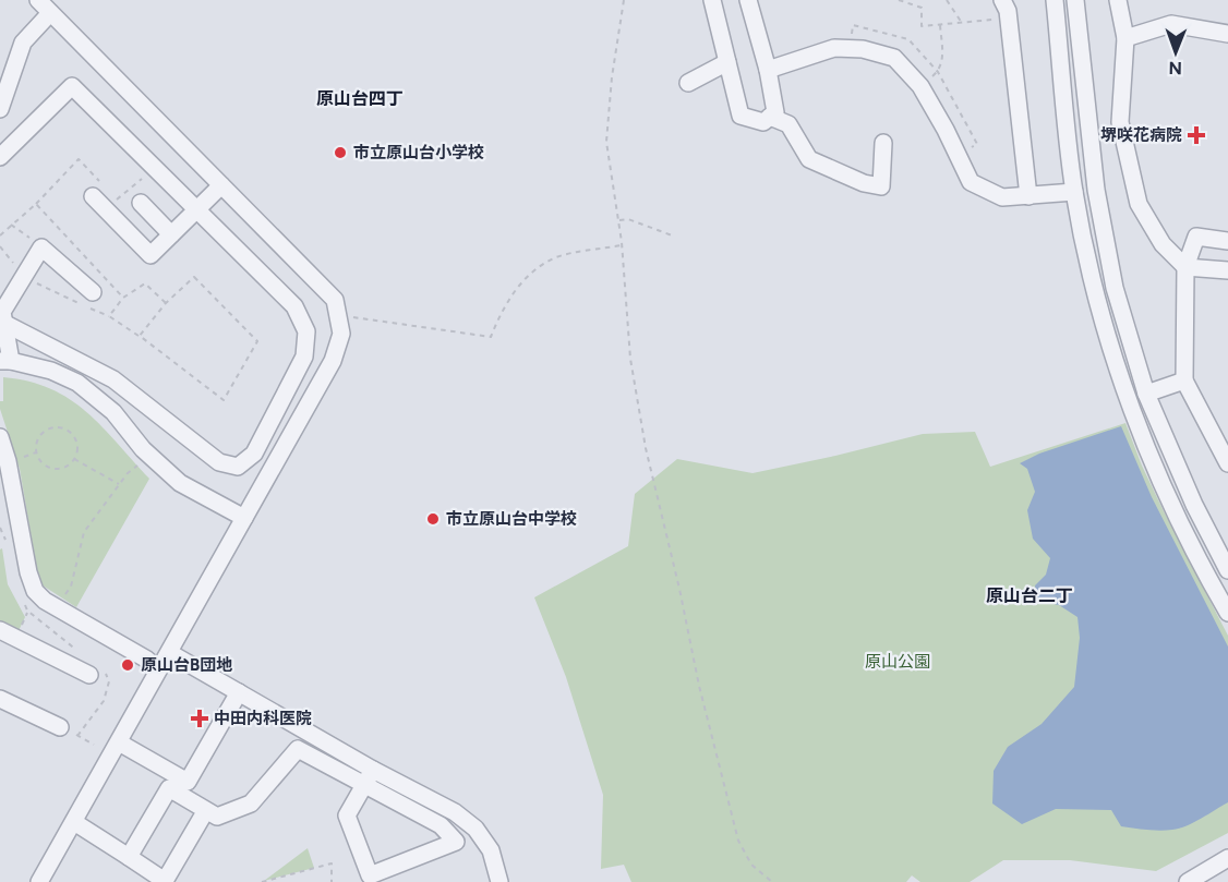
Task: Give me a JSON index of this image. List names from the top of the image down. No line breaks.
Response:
{"districts":["原山台四丁","原山台二丁"],"parks":["原山公園"],"places":{"health":["堺咲花病院","中田内科医院"],"other":["市立原山台小学校","市立原山台中学校","原山台B団地"]},"north":"bottom"}
